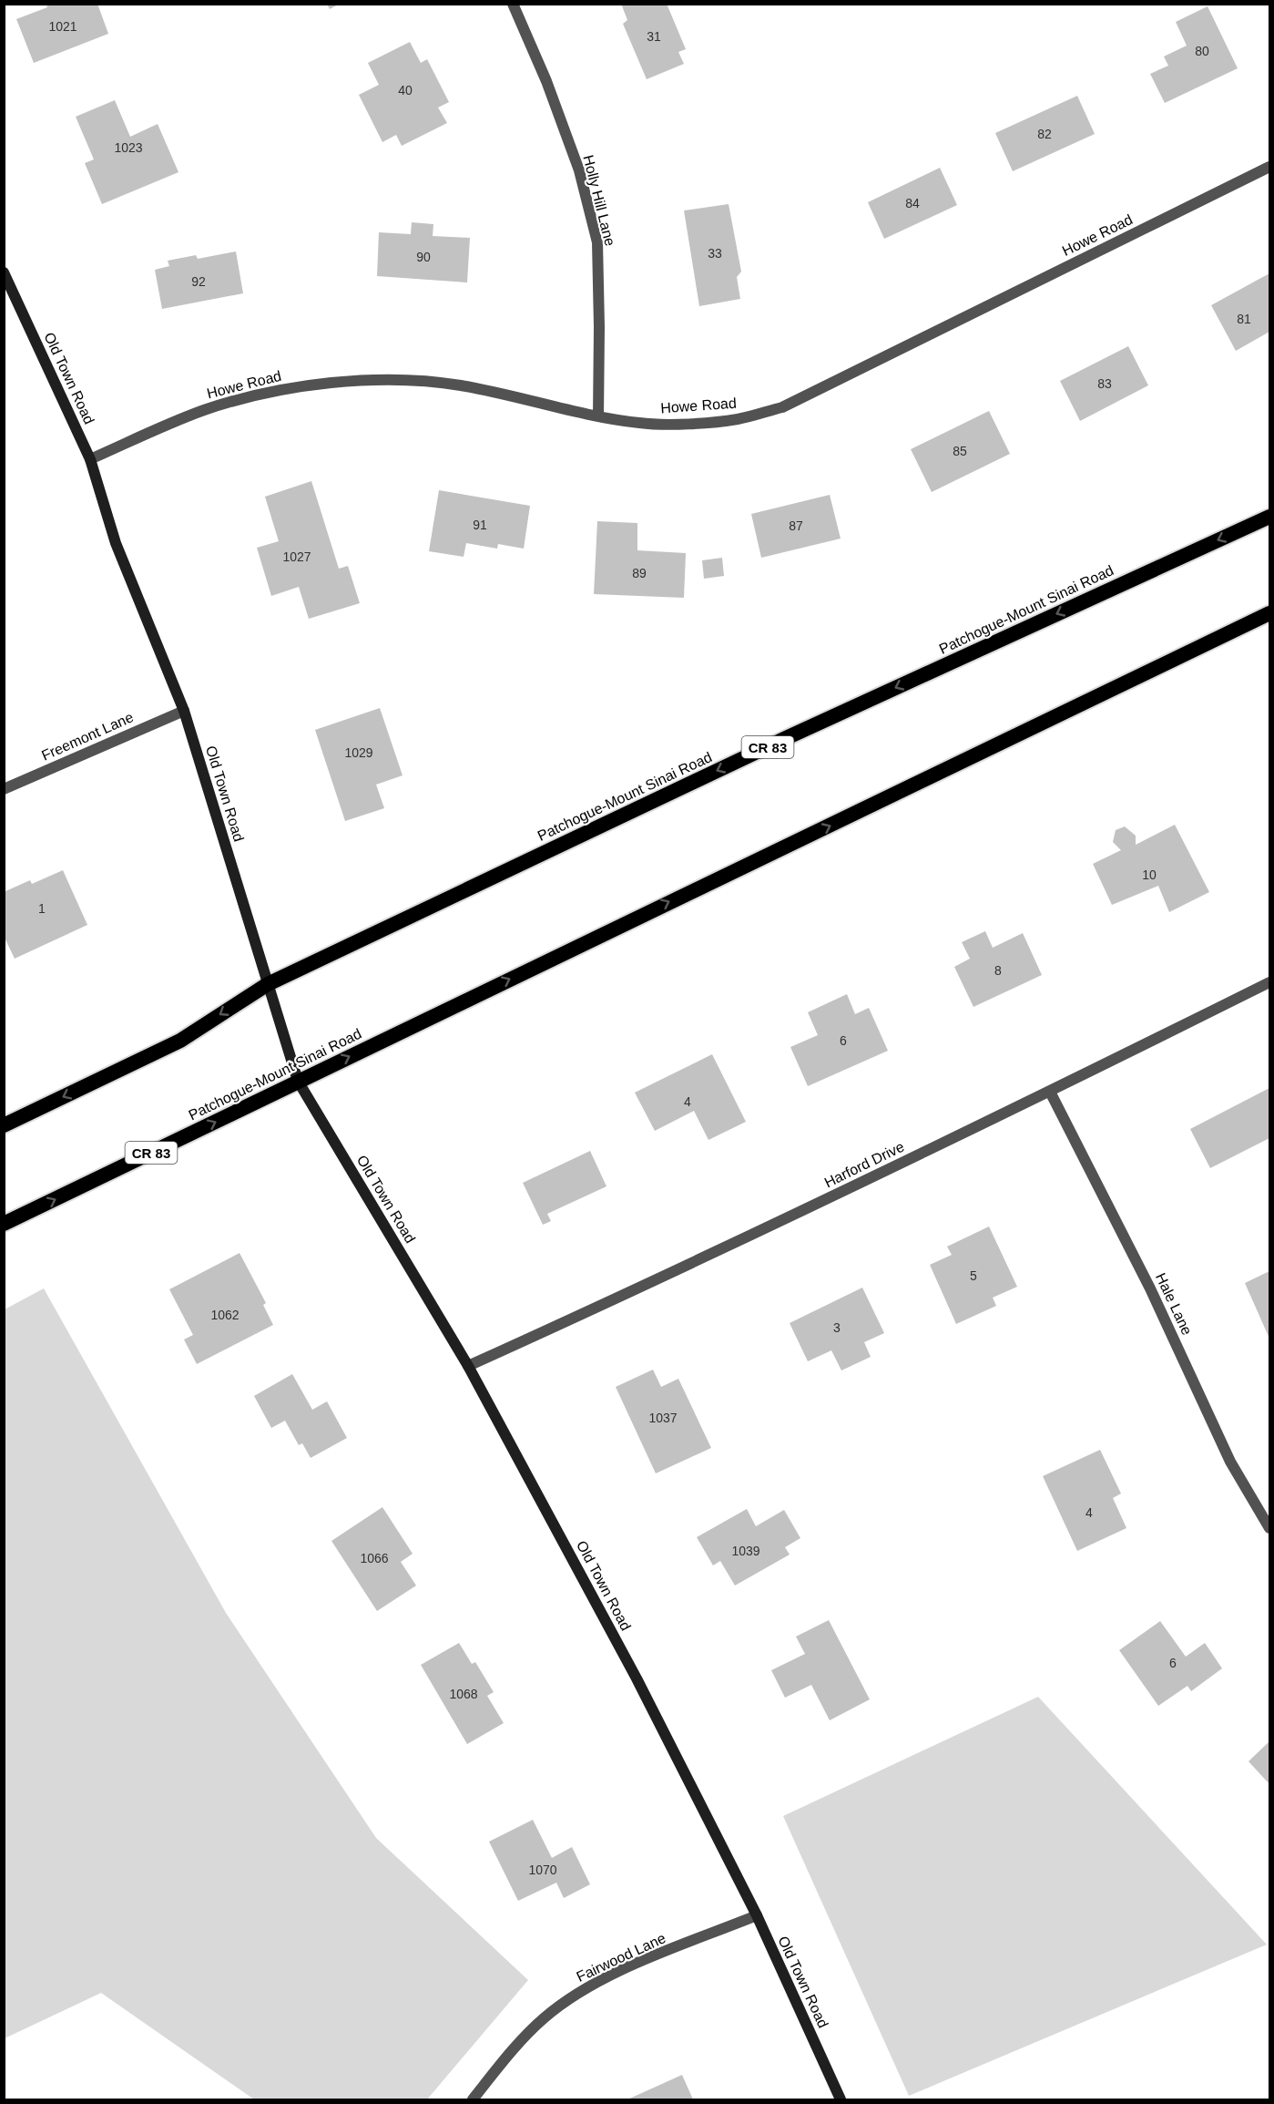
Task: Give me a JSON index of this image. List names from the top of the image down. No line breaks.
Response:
{"streets":{"highway":["Patchogue-Mount Sinai Road","CR 83"],"main road":["Old Town Road"],"street":["Holly Hill Lane","Howe Road","Freemont Lane","Harford Drive","Hale Lane","Fairwood Lane"]},"crossings":[["Holly Hill Lane","Howe Road"],["Howe Road","Old Town Road"],["Old Town Road","Patchogue-Mount Sinai Road"],["Old Town Road","Freemont Lane"],["Old Town Road","Harford Drive"],["Old Town Road","Fairwood Lane"],["Harford Drive","Hale Lane"]],"house_numbers":["1021","31","80","40","82","1023","84","33","90","92","81","83","85","91","87","1027","89","1029","10","1","8","6","4","5","1062","3","1037","4","1039","1066","6","1068","1070"]}
